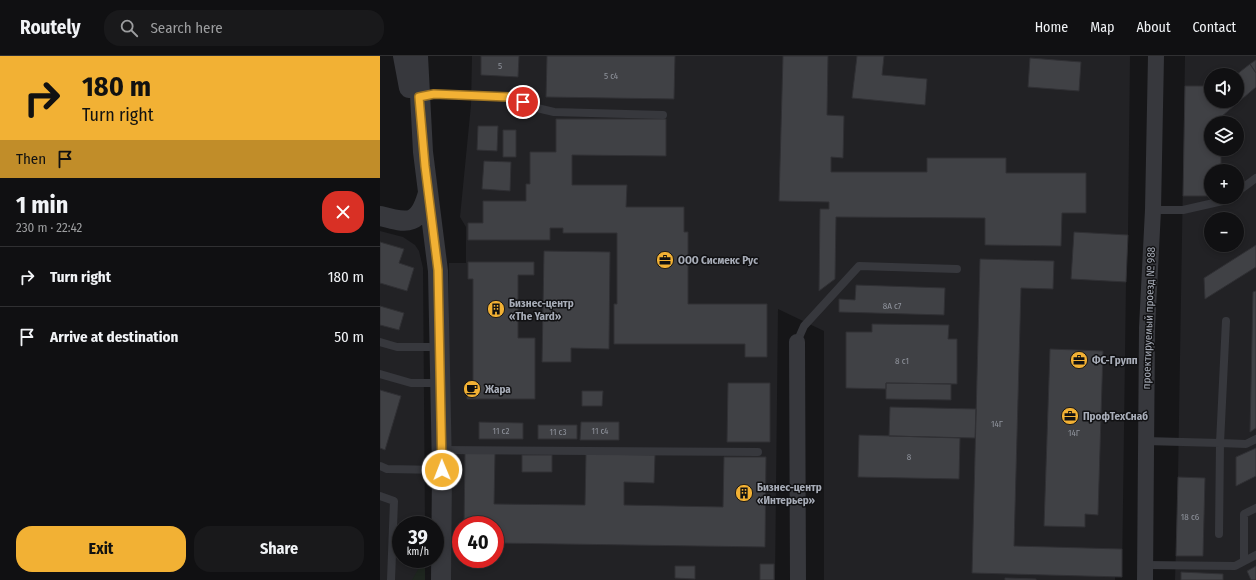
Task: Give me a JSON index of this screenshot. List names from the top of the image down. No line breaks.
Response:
{"streets":{"street":["проектируемый проезд № 988"]},"places":{"office":["ООО Сисмекс Рус","ФС-Групп","ПрофТехСнаб"],"building":["Бизнес-центр «The Yard»","Бизнес-центр «Интерьер»"],"cafe":["Жара"]},"house_numbers":["5","5 с4","8А с7","8 с1","14Г","11 с2","11 с4","11 с3","14Г","8","18 с6"],"page":{"header":"Routely","search":"Search here","nav":["Home","Map","About","Contact"],"turn":["180 m","Turn right"],"map_buttons":["+","−"],"then":"Then","heading":["1 min","230 m · 22:42"],"list":[{"name":"Turn right","value":"180 m"},{"name":"Arrive at destination","value":"50 m"}],"speed":"39 km/h","limit":"40","buttons":["Exit","Share"]}}
